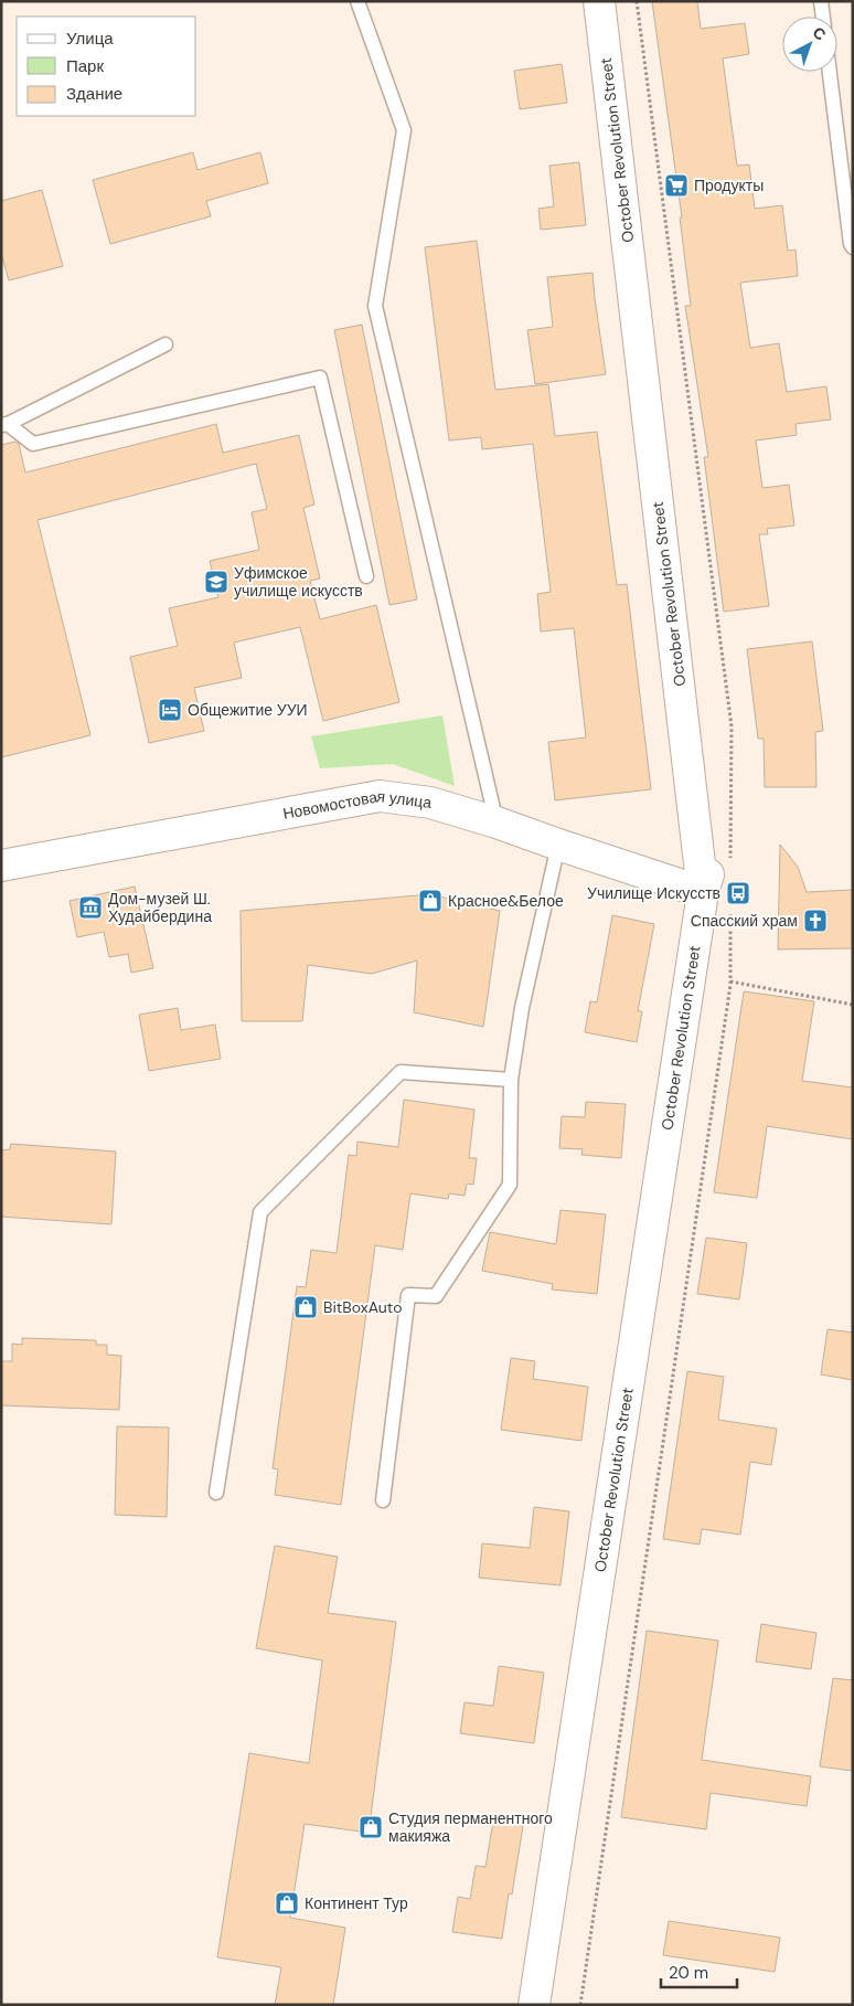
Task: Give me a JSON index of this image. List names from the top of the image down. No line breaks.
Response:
{"streets":{"street":["October Revolution Street","Новомостовая улица"]},"crossings":[["October Revolution Street","Новомостовая улица"]],"places":{"supermarket":["Продукты"],"school or university":["Уфимское училище искусств"],"hotel":["Общежитие УУИ"],"bus stop":["Училище Искусств"],"shop":["Красное&Белое","BitBoxAuto","Студия перманентного макияжа","Континент Тур"],"museum":["Дом-музей Ш. Худайбердина"],"church":["Спасский храм"]},"legend":["Улица","Парк","Здание"],"scale_bar":"20 m","north":"top right"}
